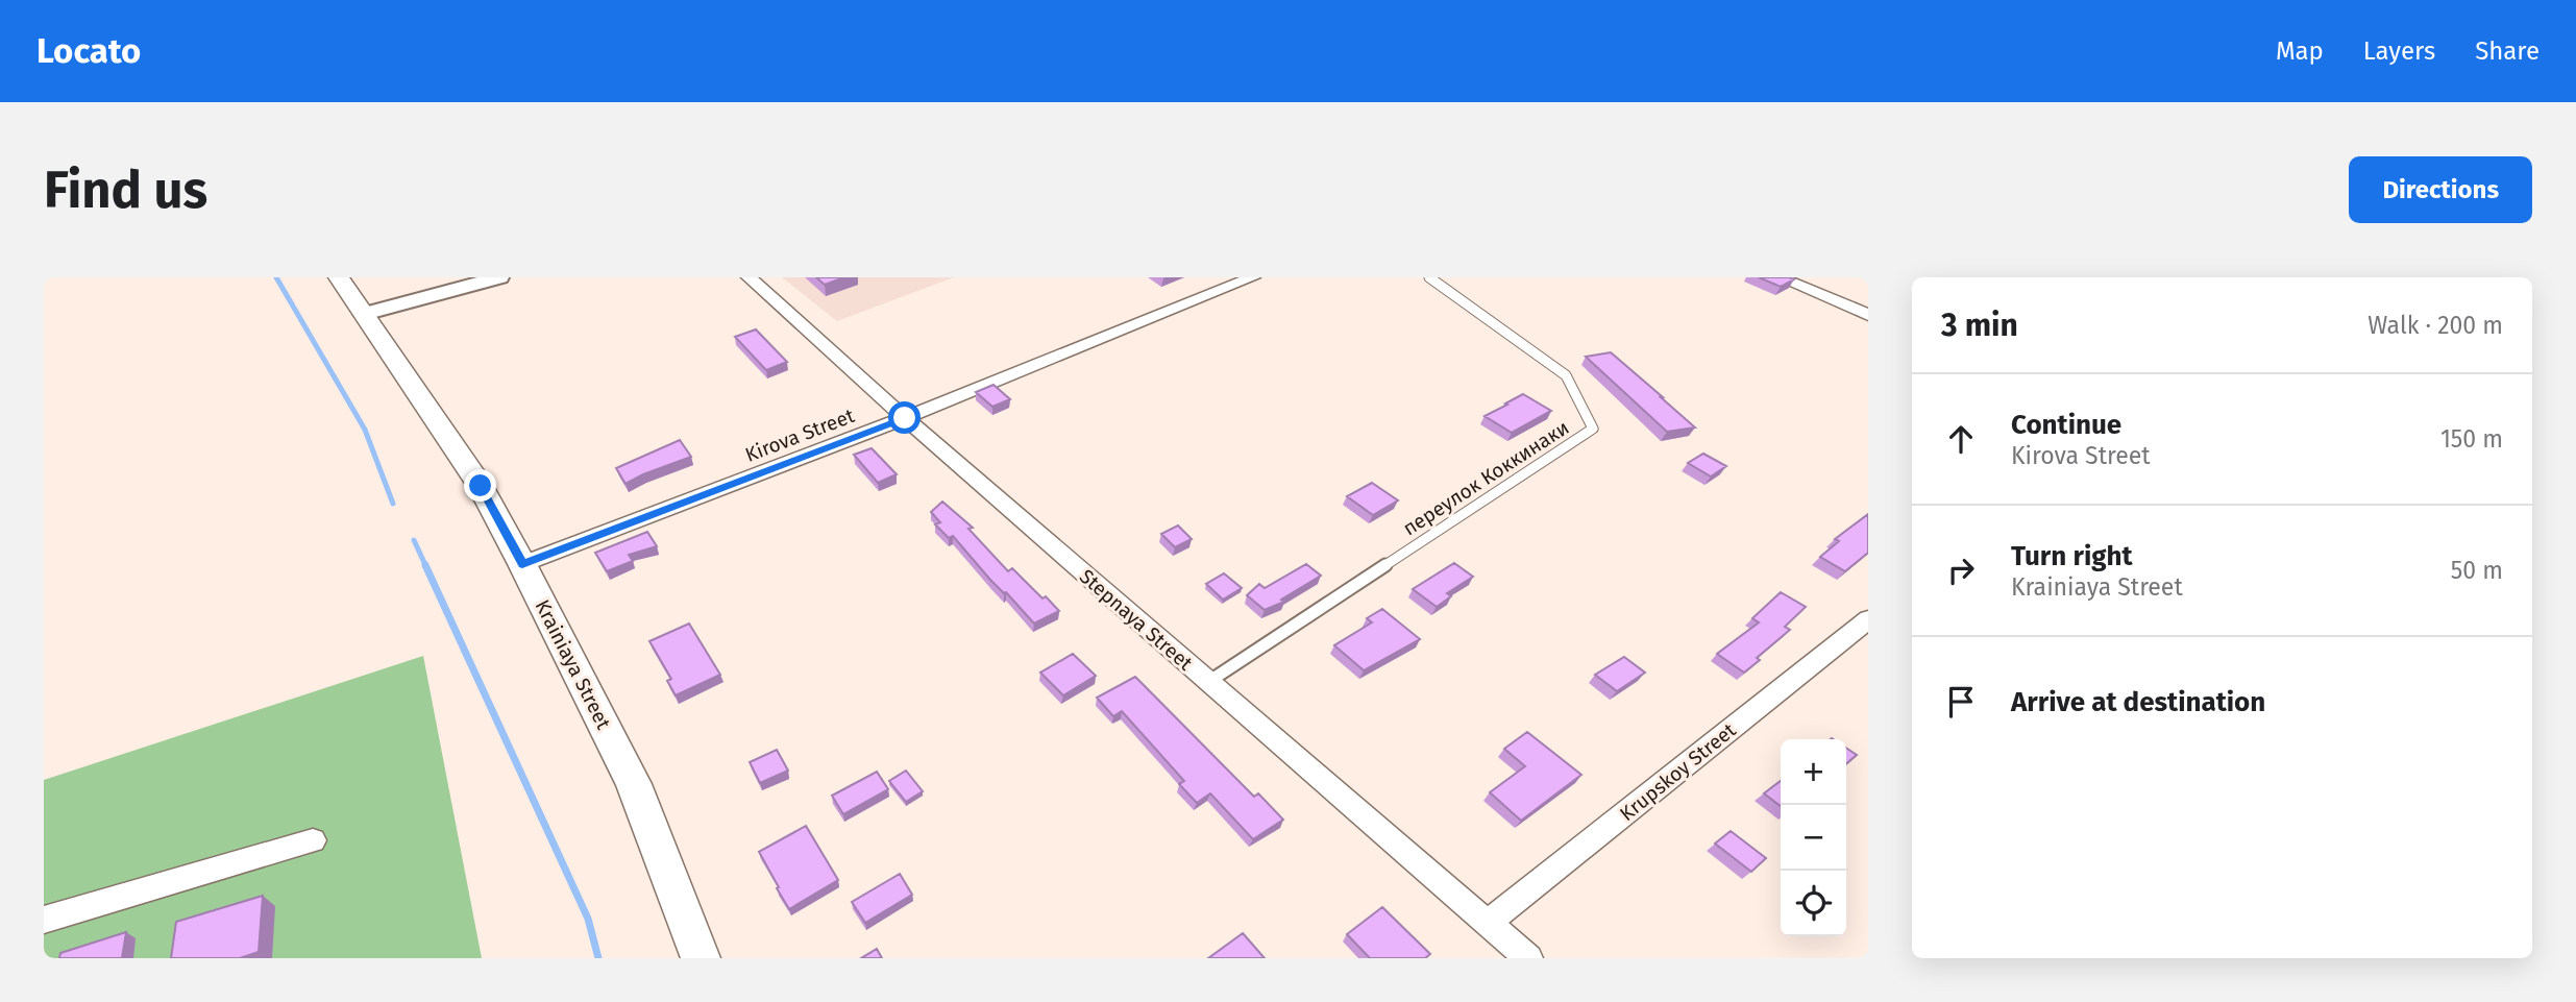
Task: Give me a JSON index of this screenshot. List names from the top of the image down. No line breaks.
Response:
{"streets":{"main road":["Krainiaya Street"],"street":["Kirova Street","Stepnaya Street","Krupskoy Street"],"lane":["переулок Коккинаки"]},"crossings":[["Kirova Street","Stepnaya Street"],["Kirova Street","Krainiaya Street"],["переулок Коккинаки","Stepnaya Street"],["Stepnaya Street","Krupskoy Street"]],"page":{"header":"Locato","nav":["Map","Layers","Share"],"buttons":"Directions","title":"Find us","heading":["3 min","Walk · 200 m"],"list":[["Continue","Kirova Street","150 m"],["Turn right","Krainiaya Street","50 m"],"Arrive at destination"],"map_buttons":["+","−"]}}
